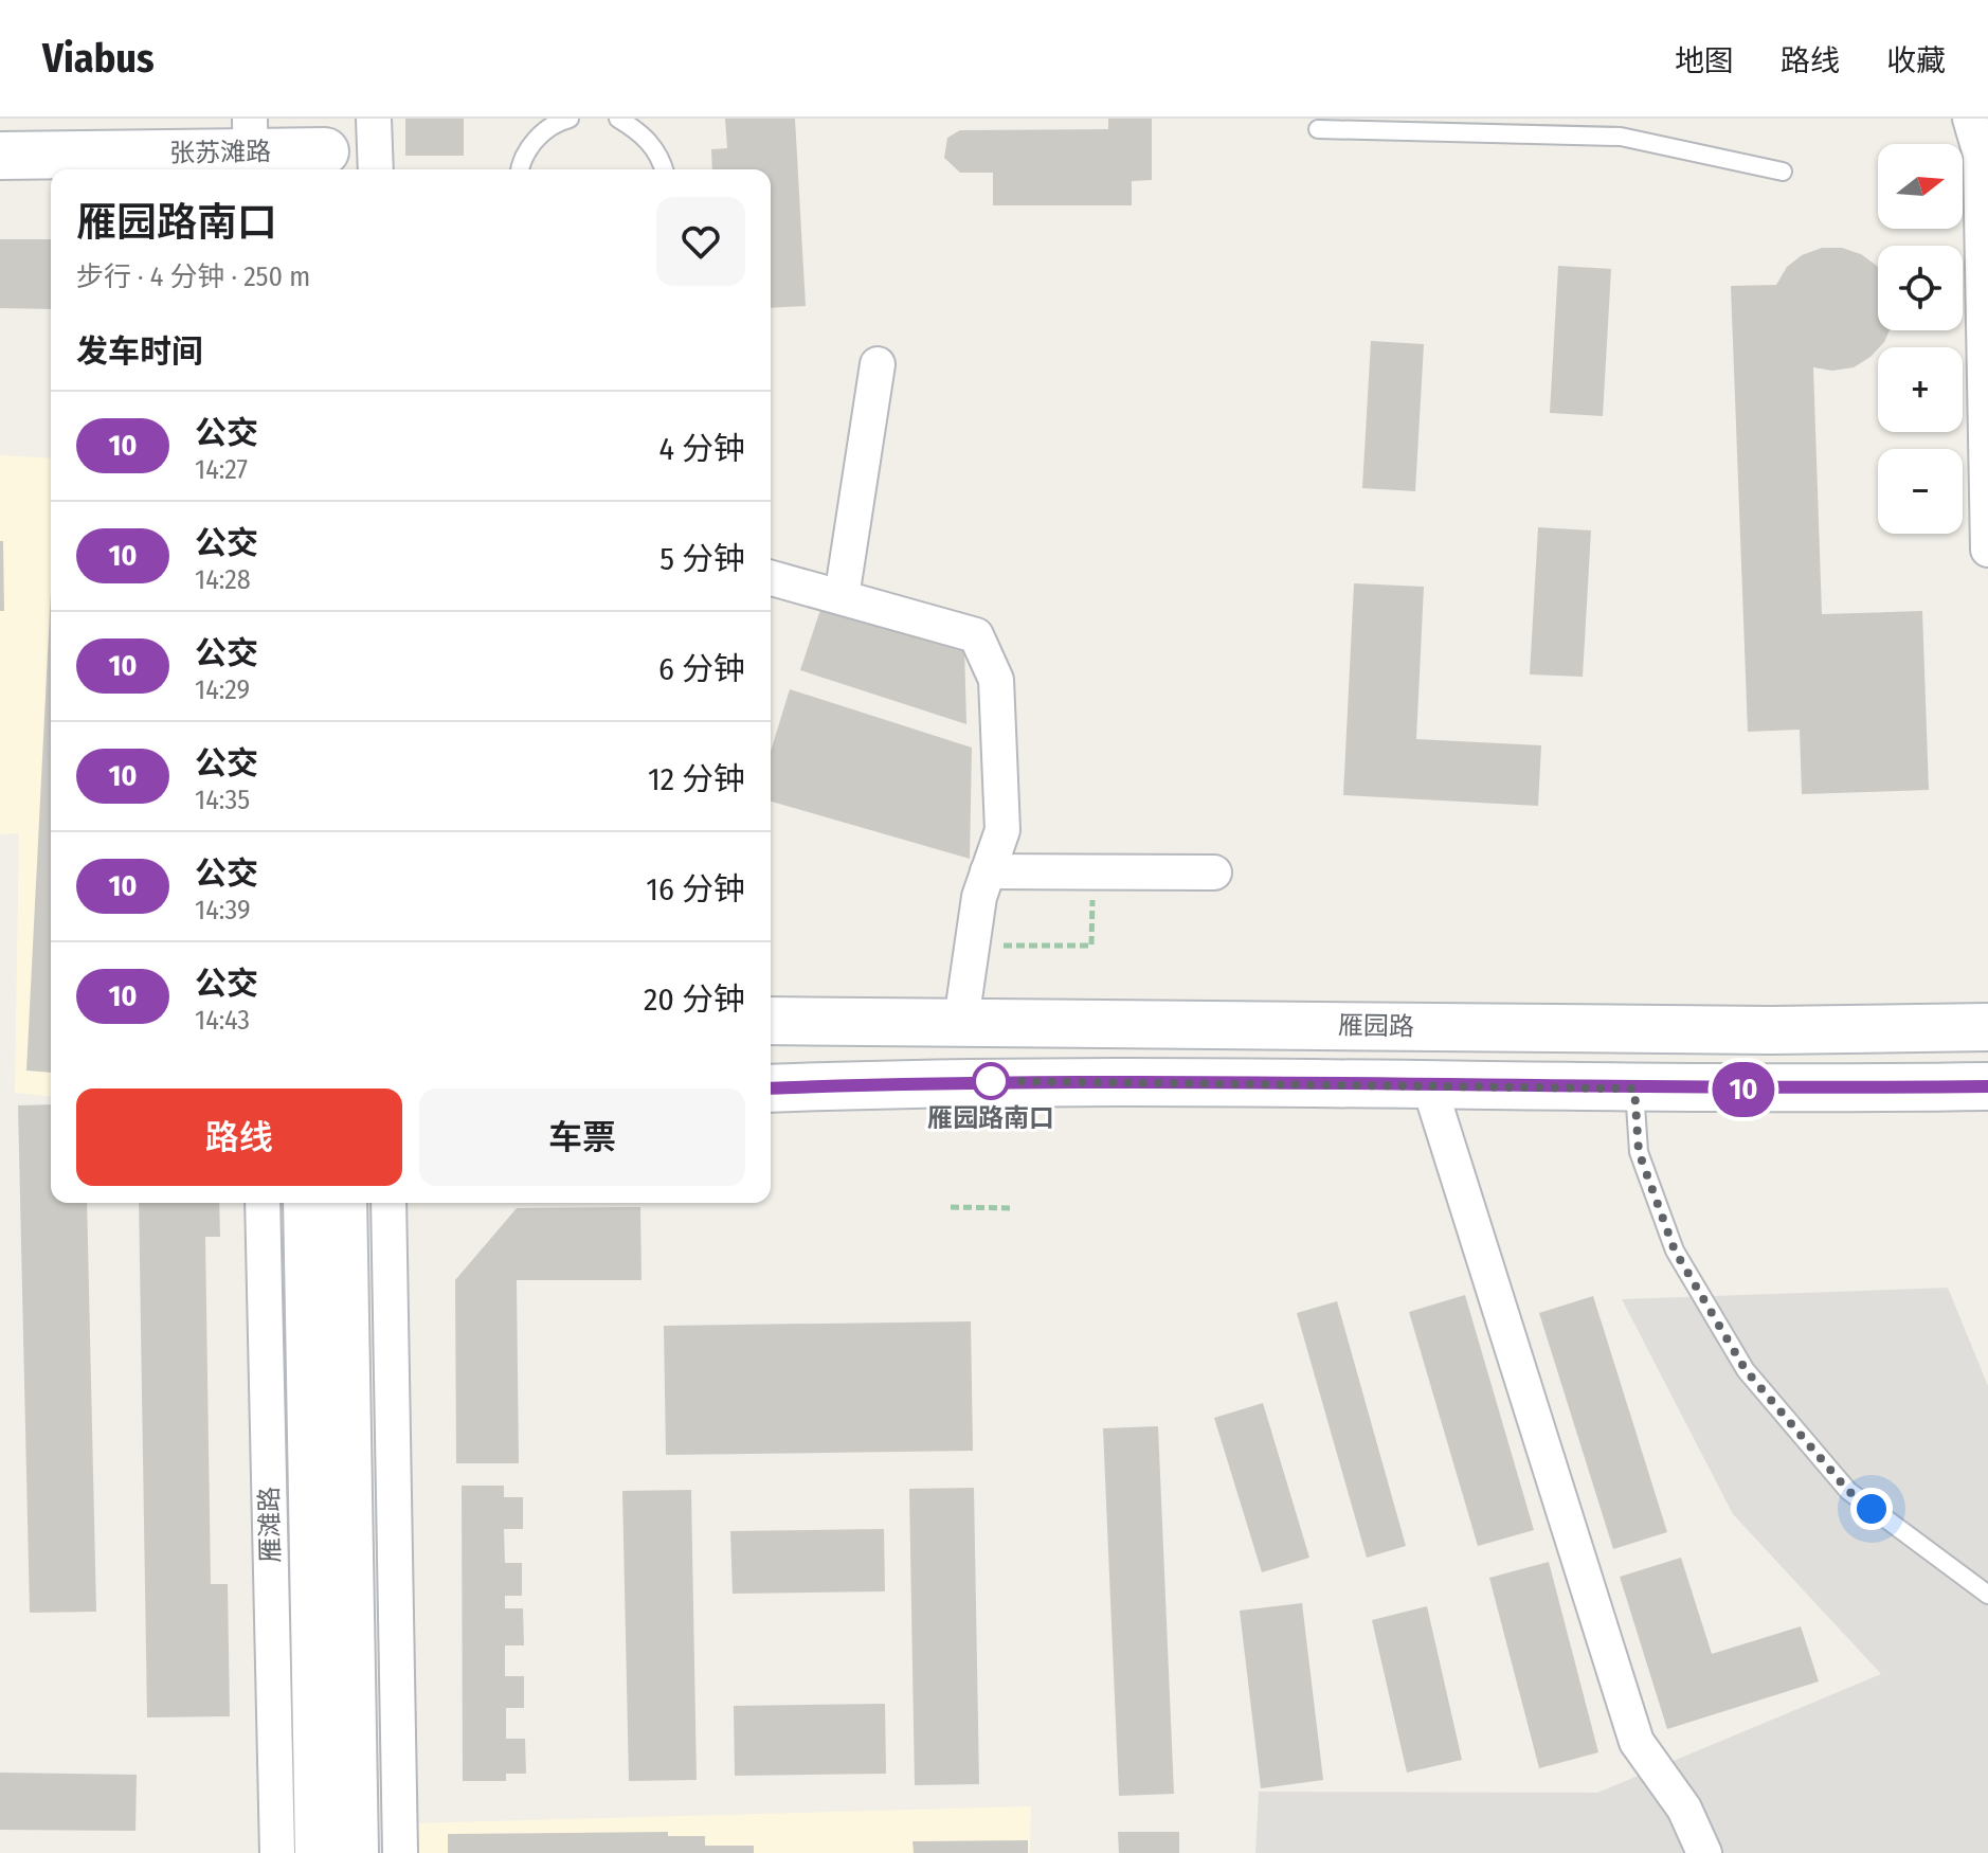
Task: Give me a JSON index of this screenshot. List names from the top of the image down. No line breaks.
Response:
{"streets":{"main road":["张苏滩路","雁园路","雁滩路"]},"places":["雁园路南口"],"lines":["bus line 10"],"north":"right","page":{"header":"Viabus","nav":["地图","路线","收藏"],"on_map":"10","map_buttons":["+","−"],"heading":[["雁园路南口","步行 · 4 分钟 · 250 m"],"发车时间"],"list":[{"mark":"10","name":"公交","note":"14:27","value":"4 分钟"},{"mark":"10","name":"公交","note":"14:28","value":"5 分钟"},{"mark":"10","name":"公交","note":"14:29","value":"6 分钟"},{"mark":"10","name":"公交","note":"14:35","value":"12 分钟"},{"mark":"10","name":"公交","note":"14:39","value":"16 分钟"},{"mark":"10","name":"公交","note":"14:43","value":"20 分钟"}],"buttons":["路线","车票"]}}
